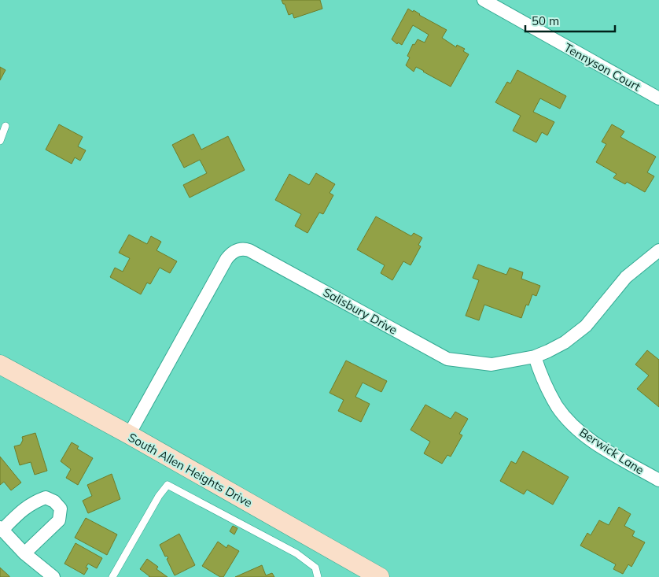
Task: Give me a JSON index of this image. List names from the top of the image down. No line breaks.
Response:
{"streets":{"main road":["South Allen Heights Drive"],"street":["Tennyson Court","Salisbury Drive","Berwick Lane"]},"crossings":[["Salisbury Drive","Berwick Lane"],["Salisbury Drive","South Allen Heights Drive"]],"scale_bar":"50 m"}
